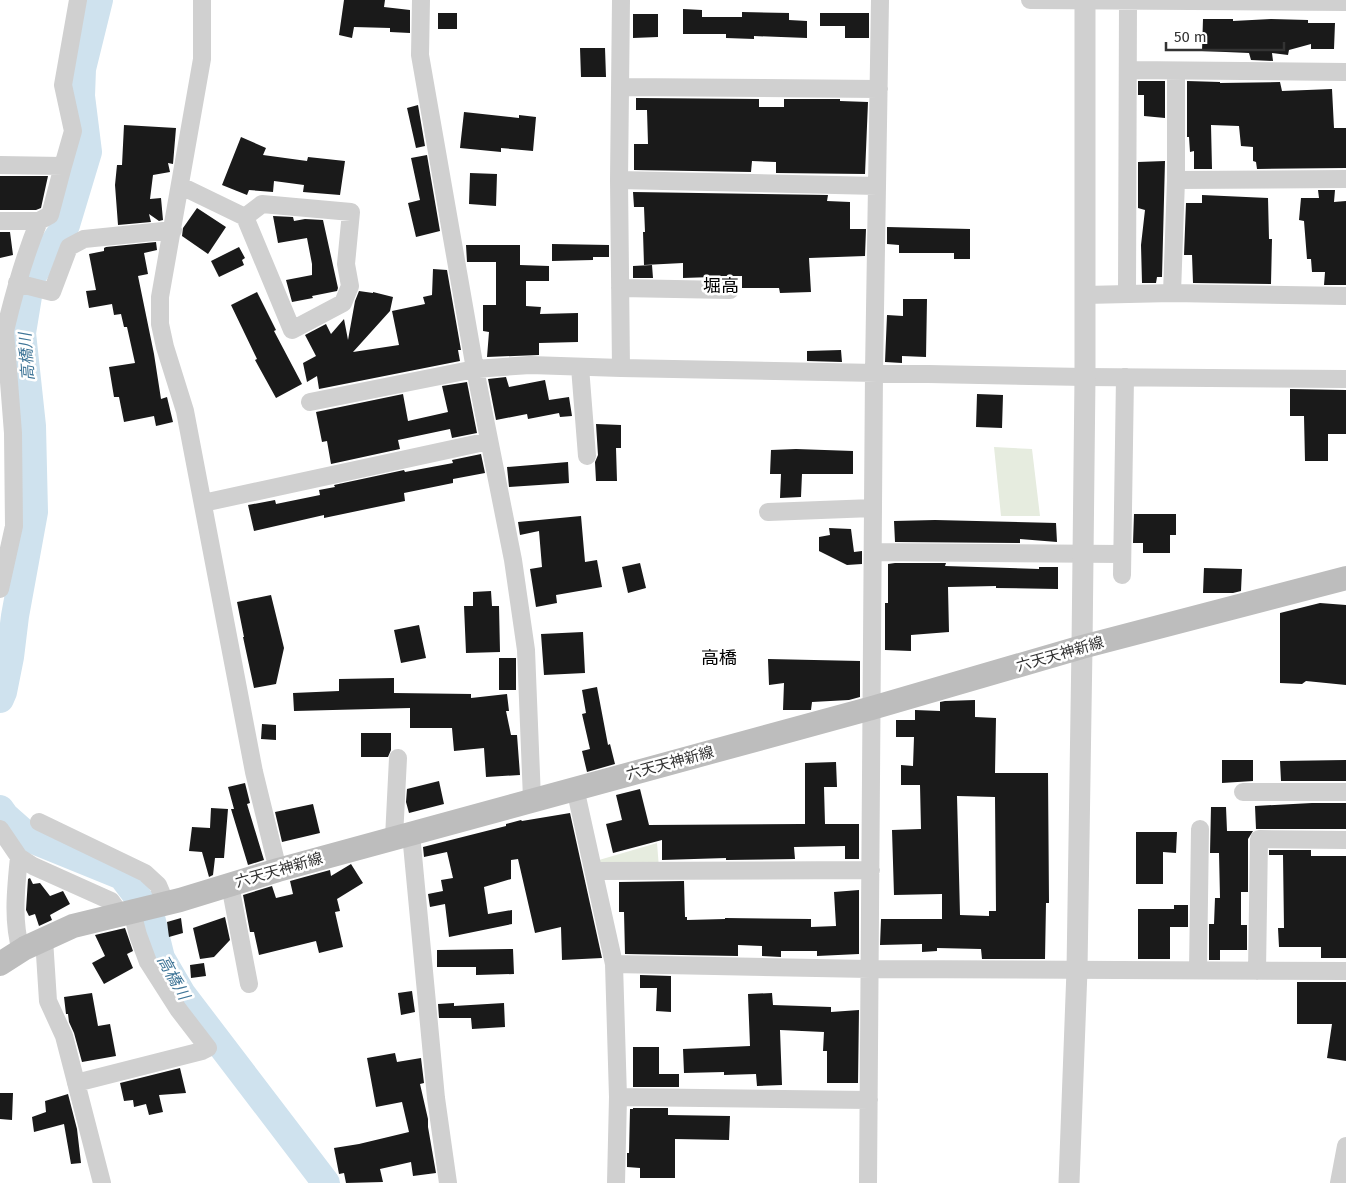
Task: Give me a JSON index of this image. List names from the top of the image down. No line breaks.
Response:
{"streets":{"main road":["六天天神新線"]},"districts":["堀高","高橋"],"water":["高橋川"],"scale_bar":"50 m"}
